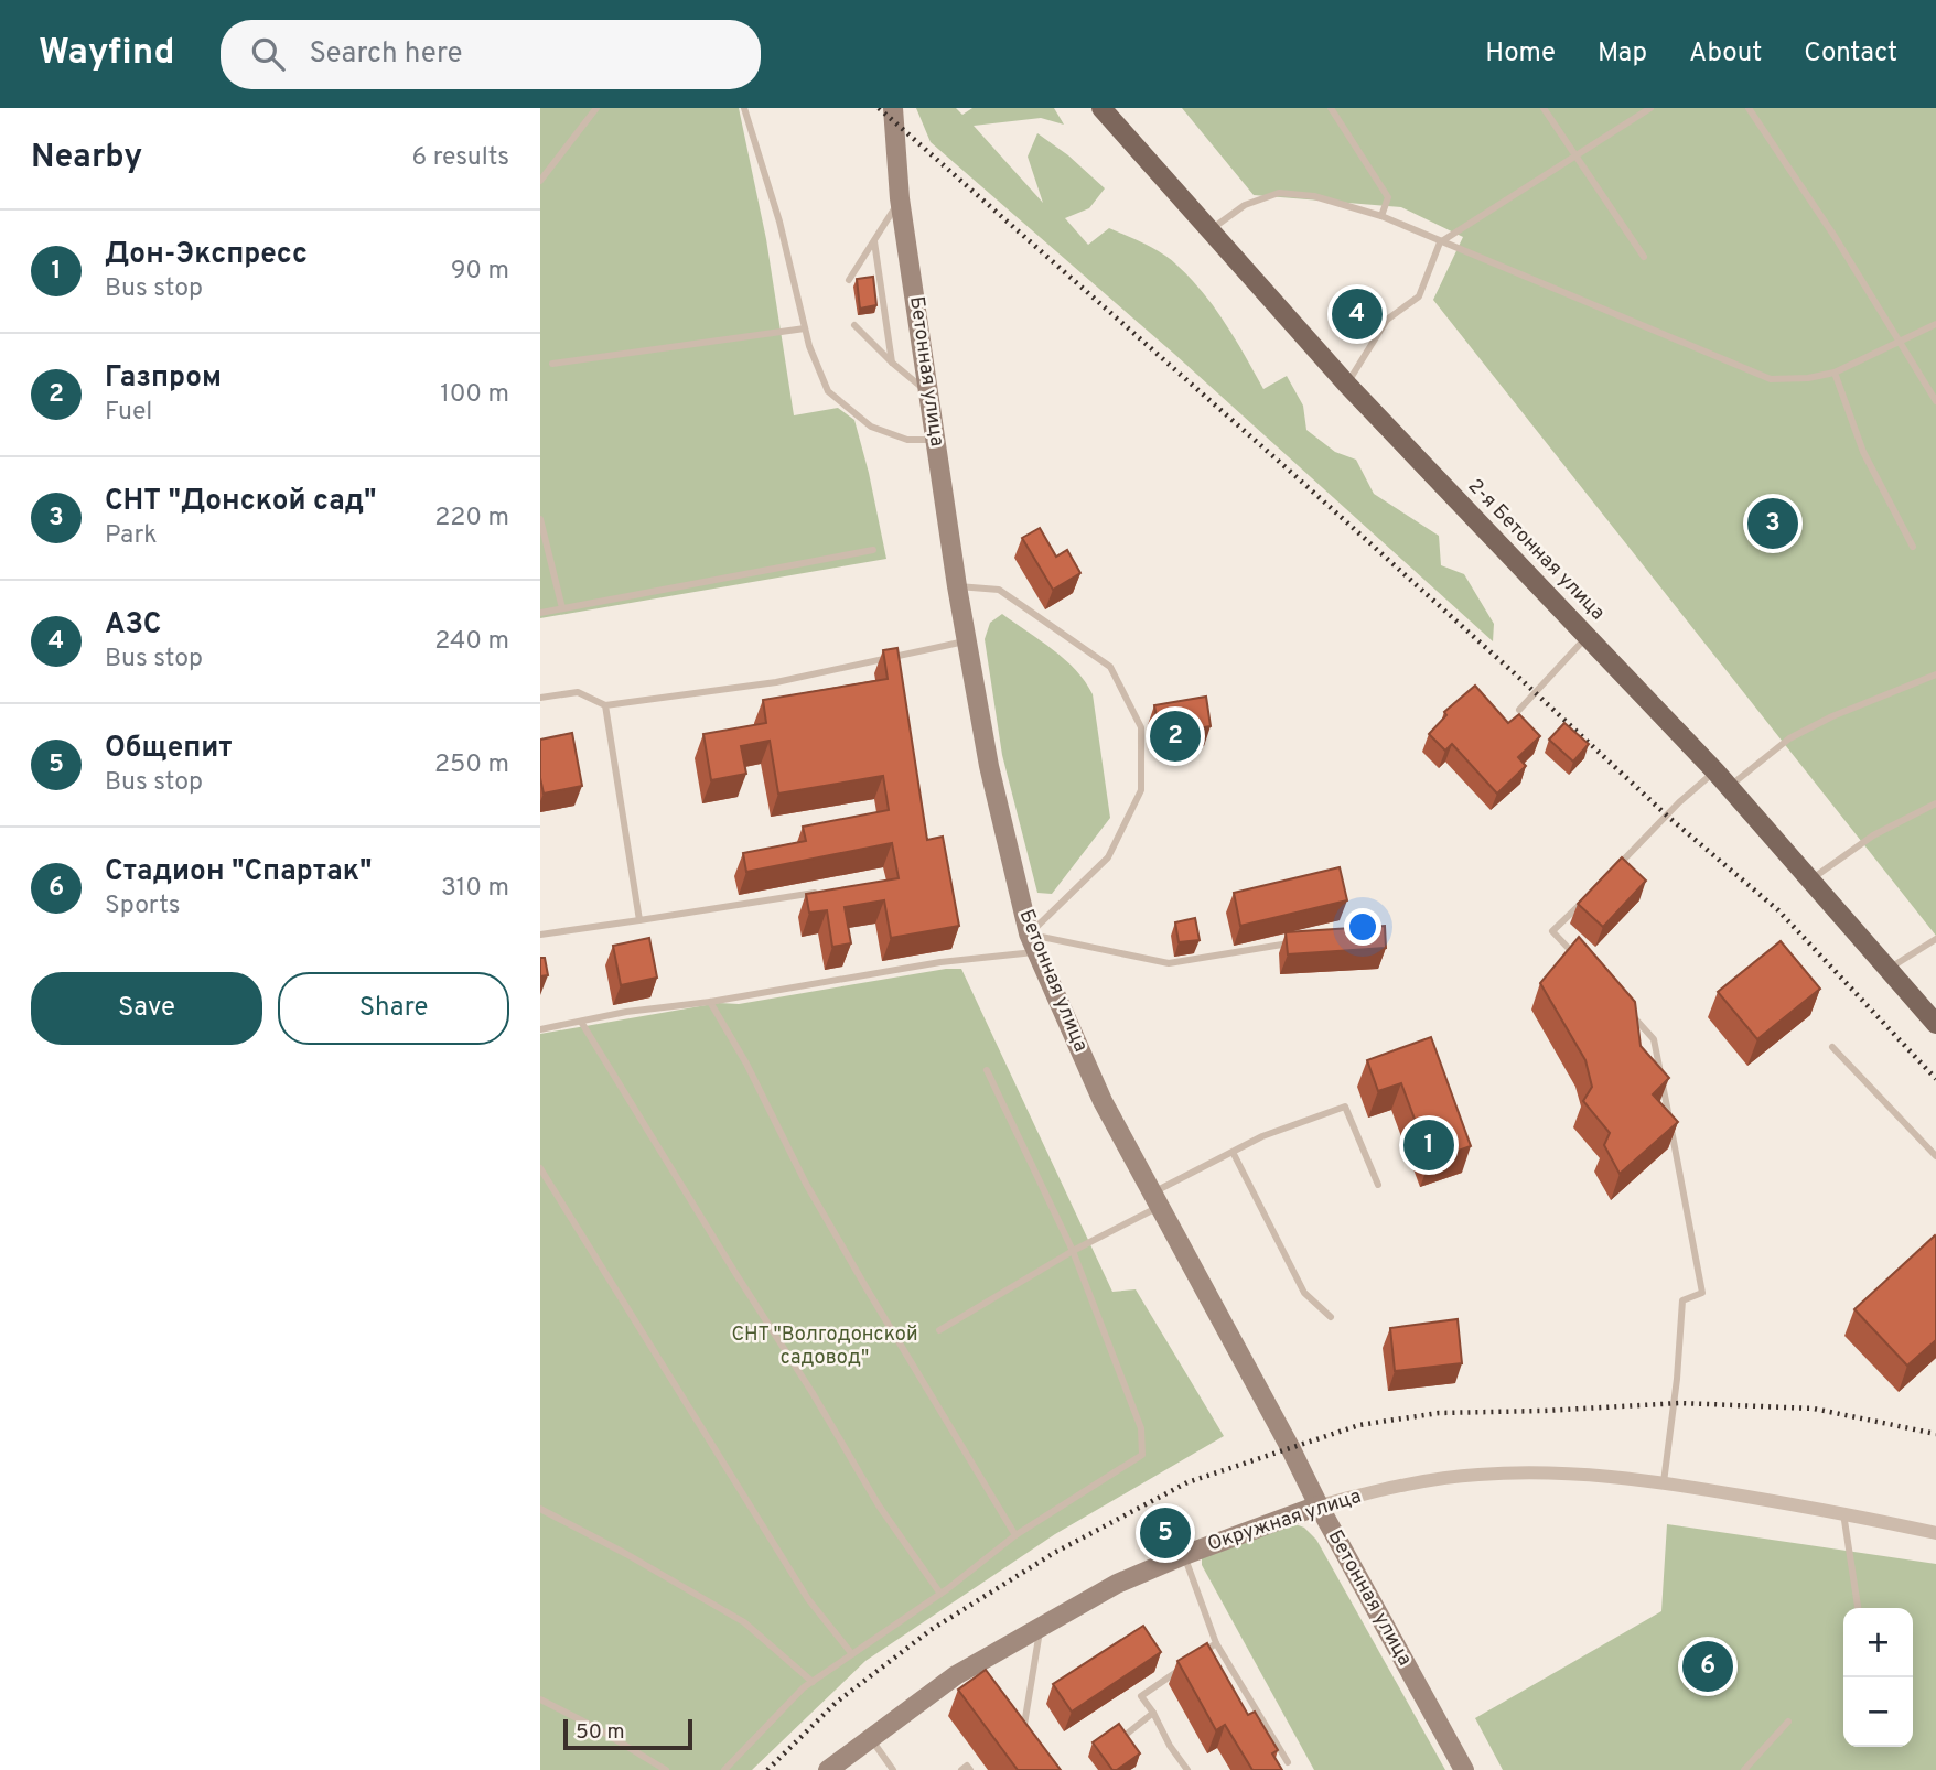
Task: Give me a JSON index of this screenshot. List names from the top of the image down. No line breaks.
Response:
{"streets":{"main road":["Бетонная улица","2-я Бетонная улица","Окружная улица"]},"crossings":[["Бетонная улица","Окружная улица"]],"parks":["СНТ \"Волгодонской садовод\""],"scale_bar":"50 m","page":{"header":"Wayfind","search":"Search here","nav":["Home","Map","About","Contact"],"heading":["Nearby","6 results"],"list":[{"mark":"1","name":"Дон-Экспресс","note":"Bus stop","value":"90 m"},{"mark":"2","name":"Газпром","note":"Fuel","value":"100 m"},{"mark":"3","name":"СНТ \"Донской сад\"","note":"Park","value":"220 m"},{"mark":"4","name":"АЗС","note":"Bus stop","value":"240 m"},{"mark":"5","name":"Общепит","note":"Bus stop","value":"250 m"},{"mark":"6","name":"Стадион \"Спартак\"","note":"Sports","value":"310 m"}],"pins":["4","3","2","1","5","6"],"buttons":["Save","Share"],"map_buttons":["+","−"],"scale":"50 m"}}
